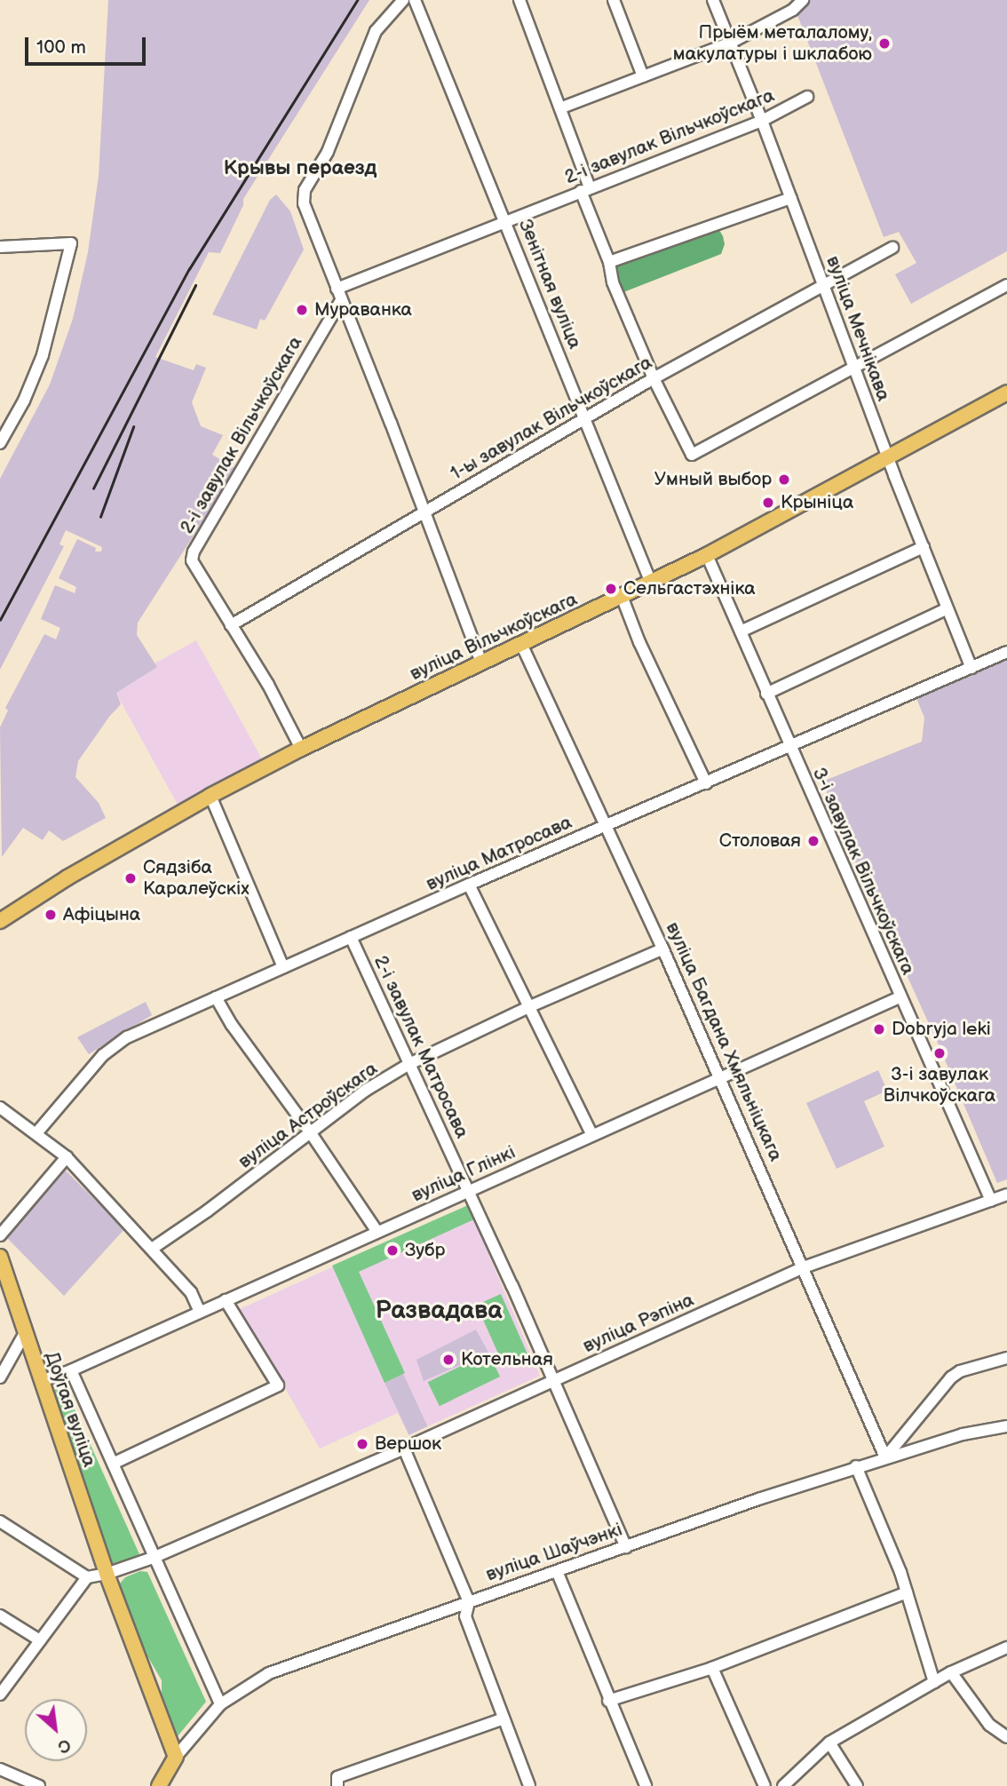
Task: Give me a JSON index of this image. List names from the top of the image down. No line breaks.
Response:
{"streets":{"main road":["вуліца Вільчкоўскага","Доўгая вуліца","вуліца Шаўчэнкі"],"street":["2-і завулак Вільчкоўскага","Зенітная вуліца","вуліца Мечнікава","1-ы завулак Вільчкоўскага","вуліца Матросава","3-і завулак Вільчкоўскага","вуліца Багдана Хмяльніцкага","2-і завулак Матросава","вуліца Астроўскага","вуліца Глінкі","вуліца Рэпіна"]},"crossings":[["2-і завулак Вільчкоўскага","Зенітная вуліца"],["2-і завулак Вільчкоўскага","вуліца Мечнікава"],["2-і завулак Вільчкоўскага","1-ы завулак Вільчкоўскага"],["2-і завулак Вільчкоўскага","вуліца Вільчкоўскага"],["Зенітная вуліца","1-ы завулак Вільчкоўскага"],["Зенітная вуліца","вуліца Вільчкоўскага"],["вуліца Мечнікава","1-ы завулак Вільчкоўскага"],["вуліца Мечнікава","вуліца Вільчкоўскага"],["вуліца Мечнікава","вуліца Матросава"],["вуліца Вільчкоўскага","3-і завулак Вільчкоўскага"],["вуліца Вільчкоўскага","вуліца Багдана Хмяльніцкага"],["вуліца Матросава","3-і завулак Вільчкоўскага"],["вуліца Матросава","вуліца Багдана Хмяльніцкага"],["вуліца Матросава","2-і завулак Матросава"],["3-і завулак Вільчкоўскага","вуліца Глінкі"],["3-і завулак Вільчкоўскага","вуліца Рэпіна"],["вуліца Багдана Хмяльніцкага","вуліца Астроўскага"],["вуліца Багдана Хмяльніцкага","вуліца Глінкі"],["вуліца Багдана Хмяльніцкага","вуліца Рэпіна"],["вуліца Багдана Хмяльніцкага","вуліца Шаўчэнкі"],["2-і завулак Матросава","вуліца Астроўскага"],["2-і завулак Матросава","вуліца Глінкі"],["2-і завулак Матросава","вуліца Рэпіна"],["2-і завулак Матросава","вуліца Шаўчэнкі"],["вуліца Глінкі","Доўгая вуліца"],["вуліца Рэпіна","Доўгая вуліца"],["Доўгая вуліца","вуліца Шаўчэнкі"]],"districts":["Крывы пераезд","Развадава"],"places":["Прыём металалому, макулатуры і шклабою","Мураванка","Умный выбор","Крыніца","Сельгастэхніка","Столовая","Сядзіба Каралеўскіх","Афіцына","Dobryja leki","3-і завулак Вілчкоўскага","Зубр","Котельная","Вершок"],"scale_bar":"100 m","north":"bottom right"}
